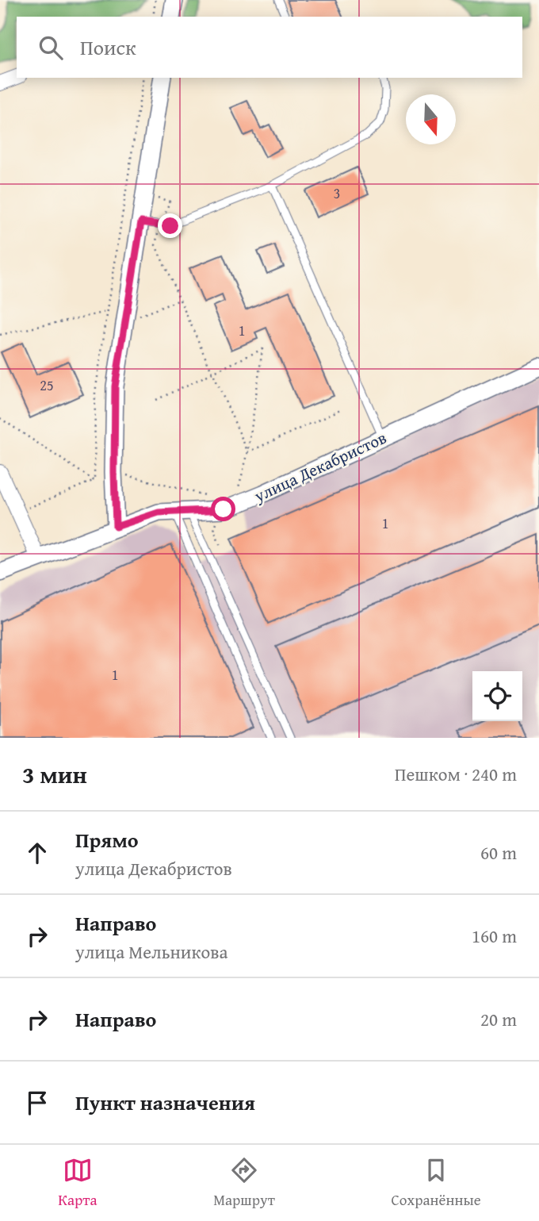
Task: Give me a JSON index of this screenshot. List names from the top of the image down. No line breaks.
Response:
{"streets":{"street":["улица Декабристов"]},"house_numbers":["3","1","25","1","1"],"north":"bottom","page":{"search":"Поиск","heading":["3 мин","Пешком · 240 m"],"list":[["Прямо","улица Декабристов","60 m"],["Направо","улица Мельникова","160 m"],["Направо","20 m"],"Пункт назначения"],"nav":["Карта","Маршрут","Сохранённые"]}}
